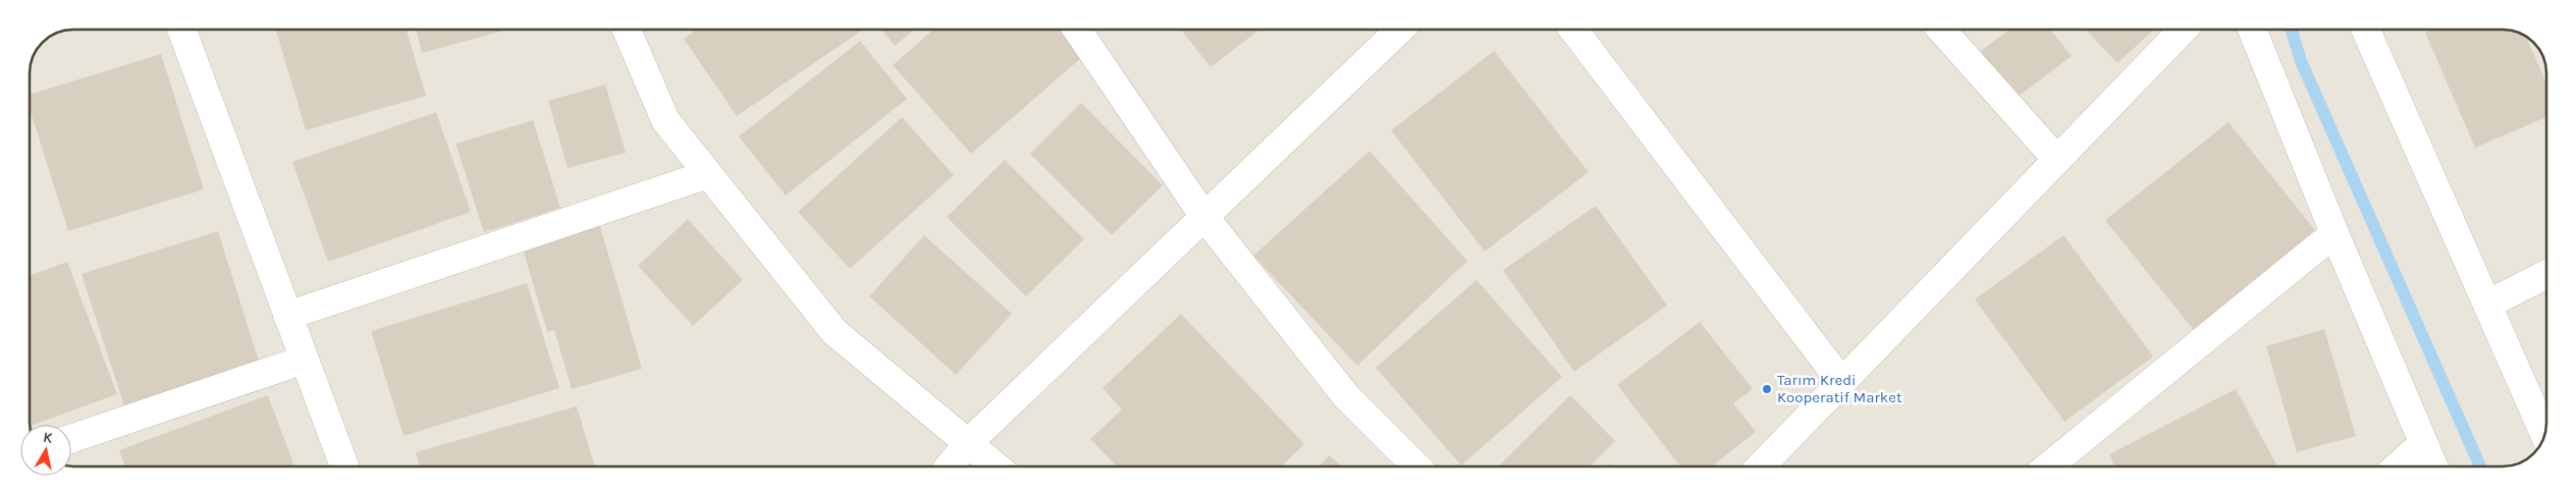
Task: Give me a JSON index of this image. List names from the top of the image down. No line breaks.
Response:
{"places":["Tarım Kredi Kooperatif Market"],"north":"top"}
